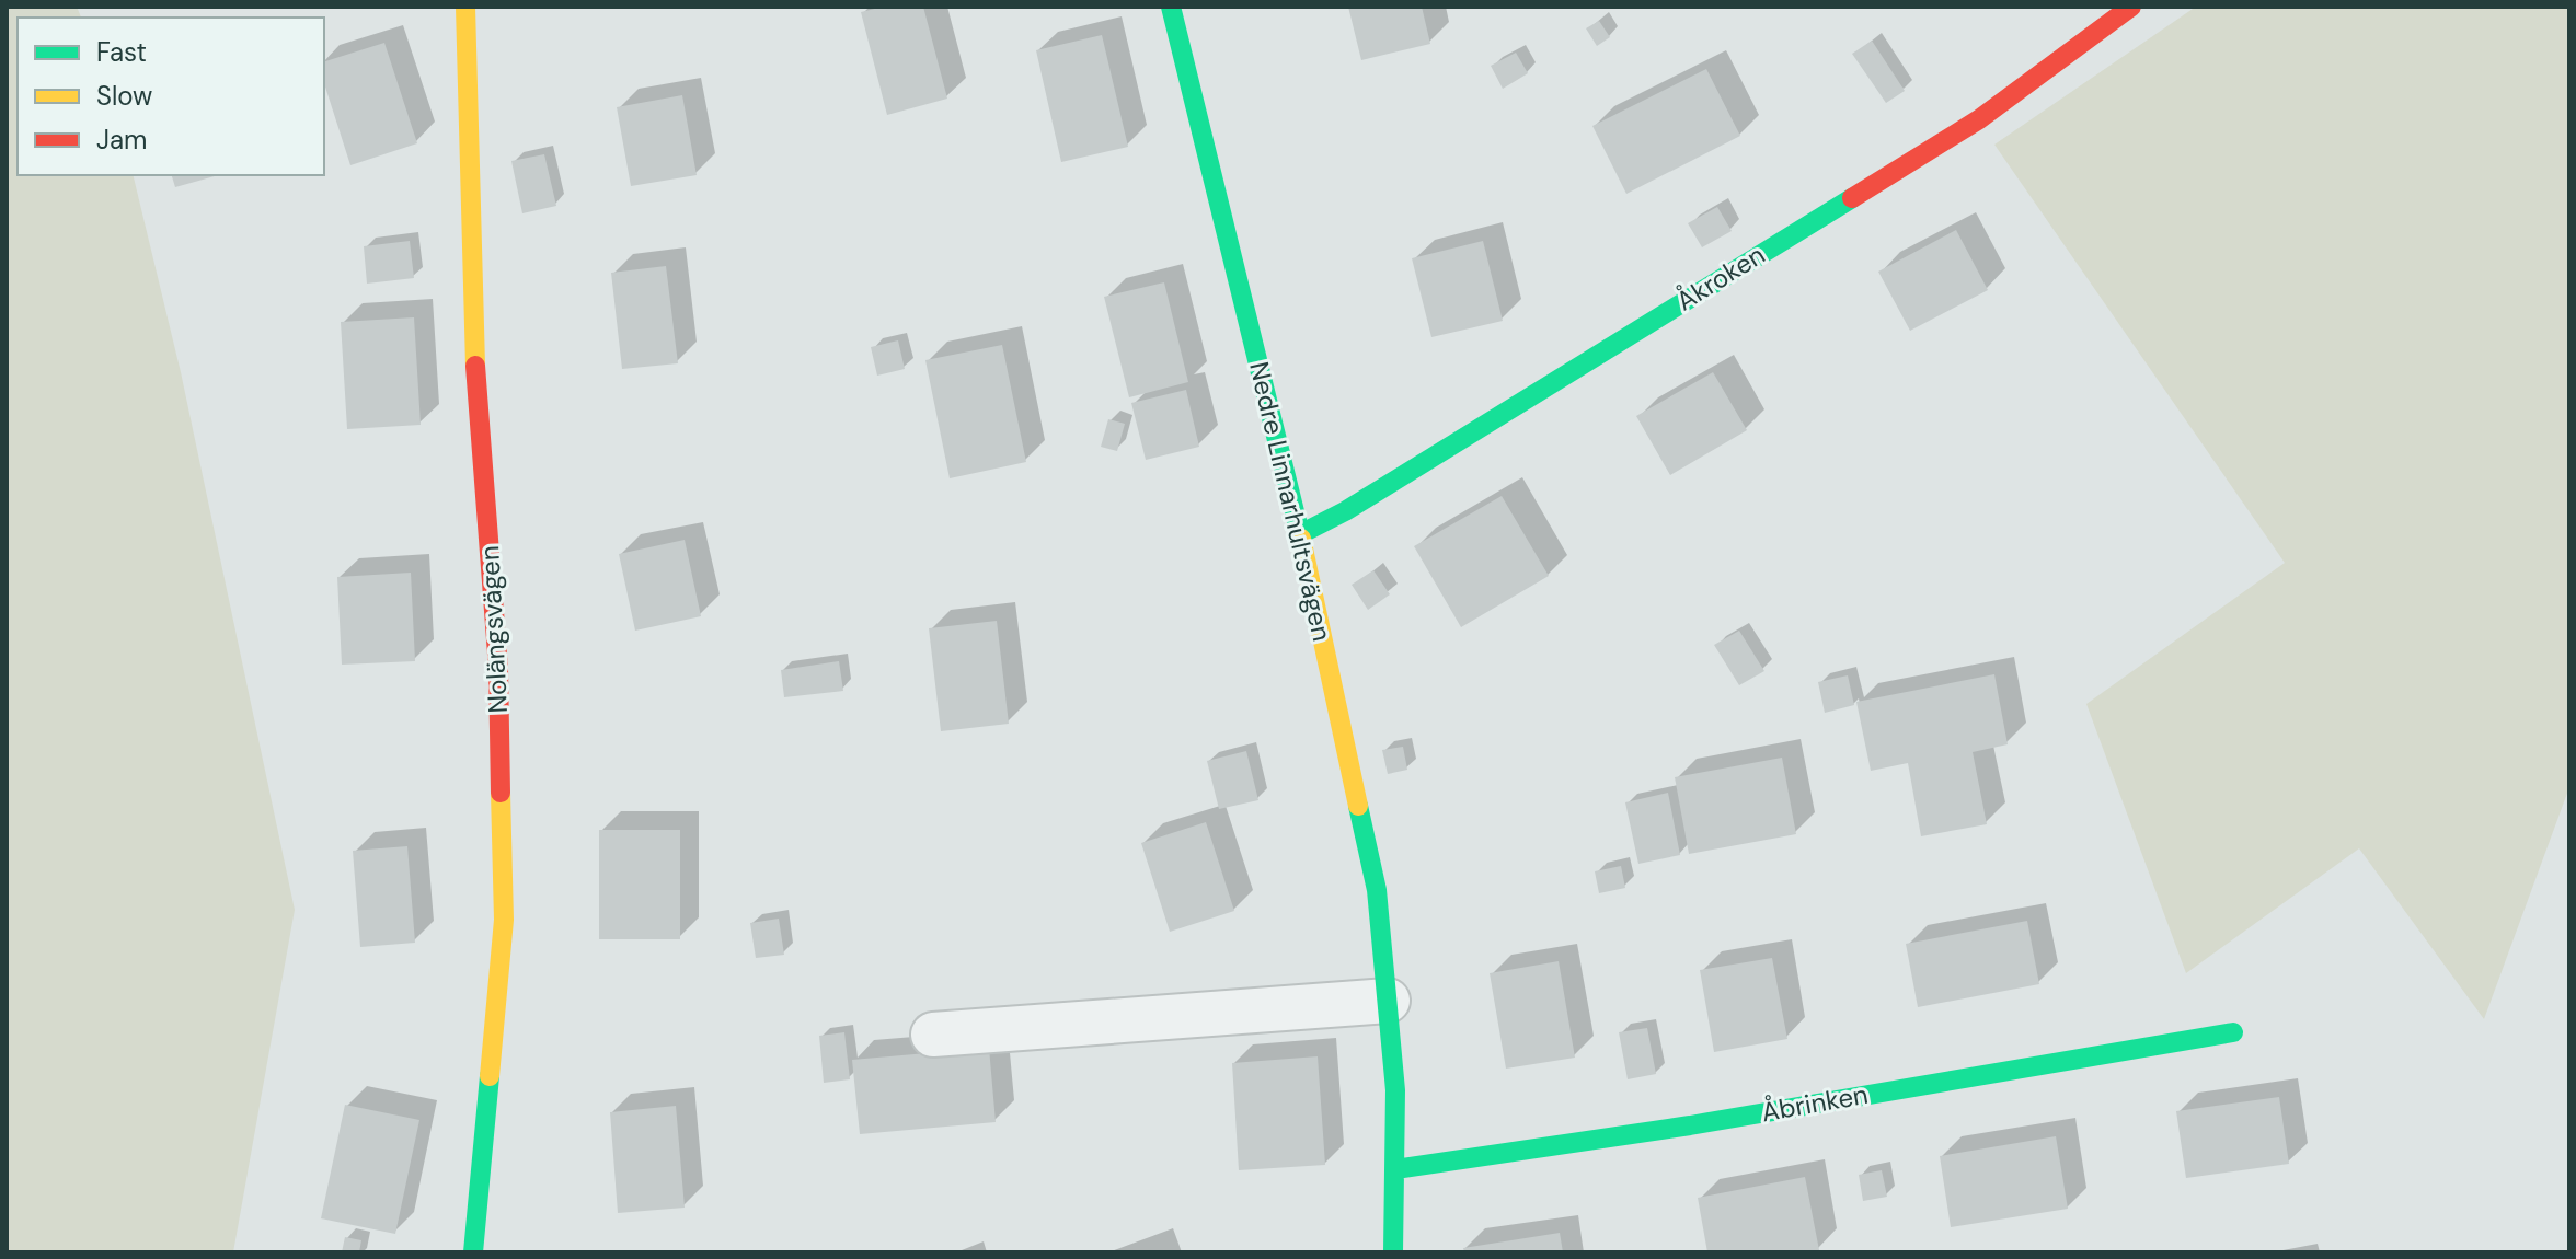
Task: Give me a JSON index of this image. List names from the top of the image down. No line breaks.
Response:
{"streets":{"street":["Åkroken","Nedre Linnarhultsvägen","Nolängsvägen","Åbrinken"]},"crossings":[["Åkroken","Nedre Linnarhultsvägen"],["Nedre Linnarhultsvägen","Åbrinken"]],"legend":["Fast","Slow","Jam"]}
